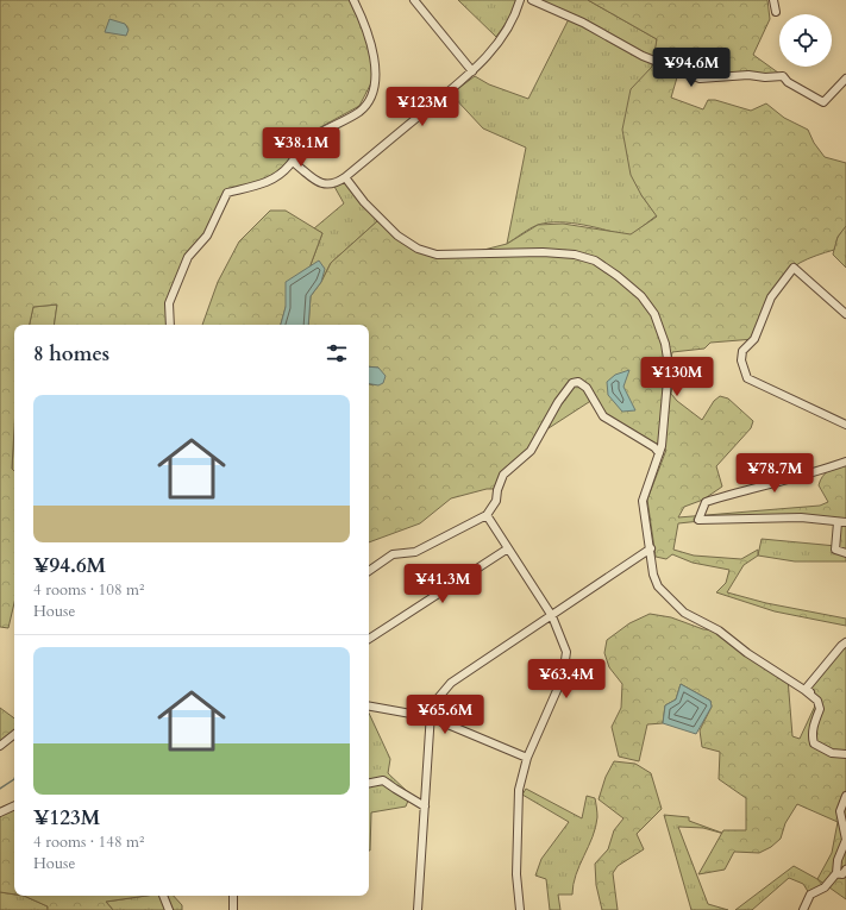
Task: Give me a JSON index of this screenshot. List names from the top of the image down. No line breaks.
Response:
{"page":{"price":["¥94.6M","¥123M","¥38.1M","¥130M","¥78.7M","¥41.3M","¥63.4M","¥65.6M"],"heading":"8 homes","list":[{"name":"¥94.6M","note":"4 rooms · 108 m² · House"},{"name":"¥123M","note":"4 rooms · 148 m² · House"}]}}
